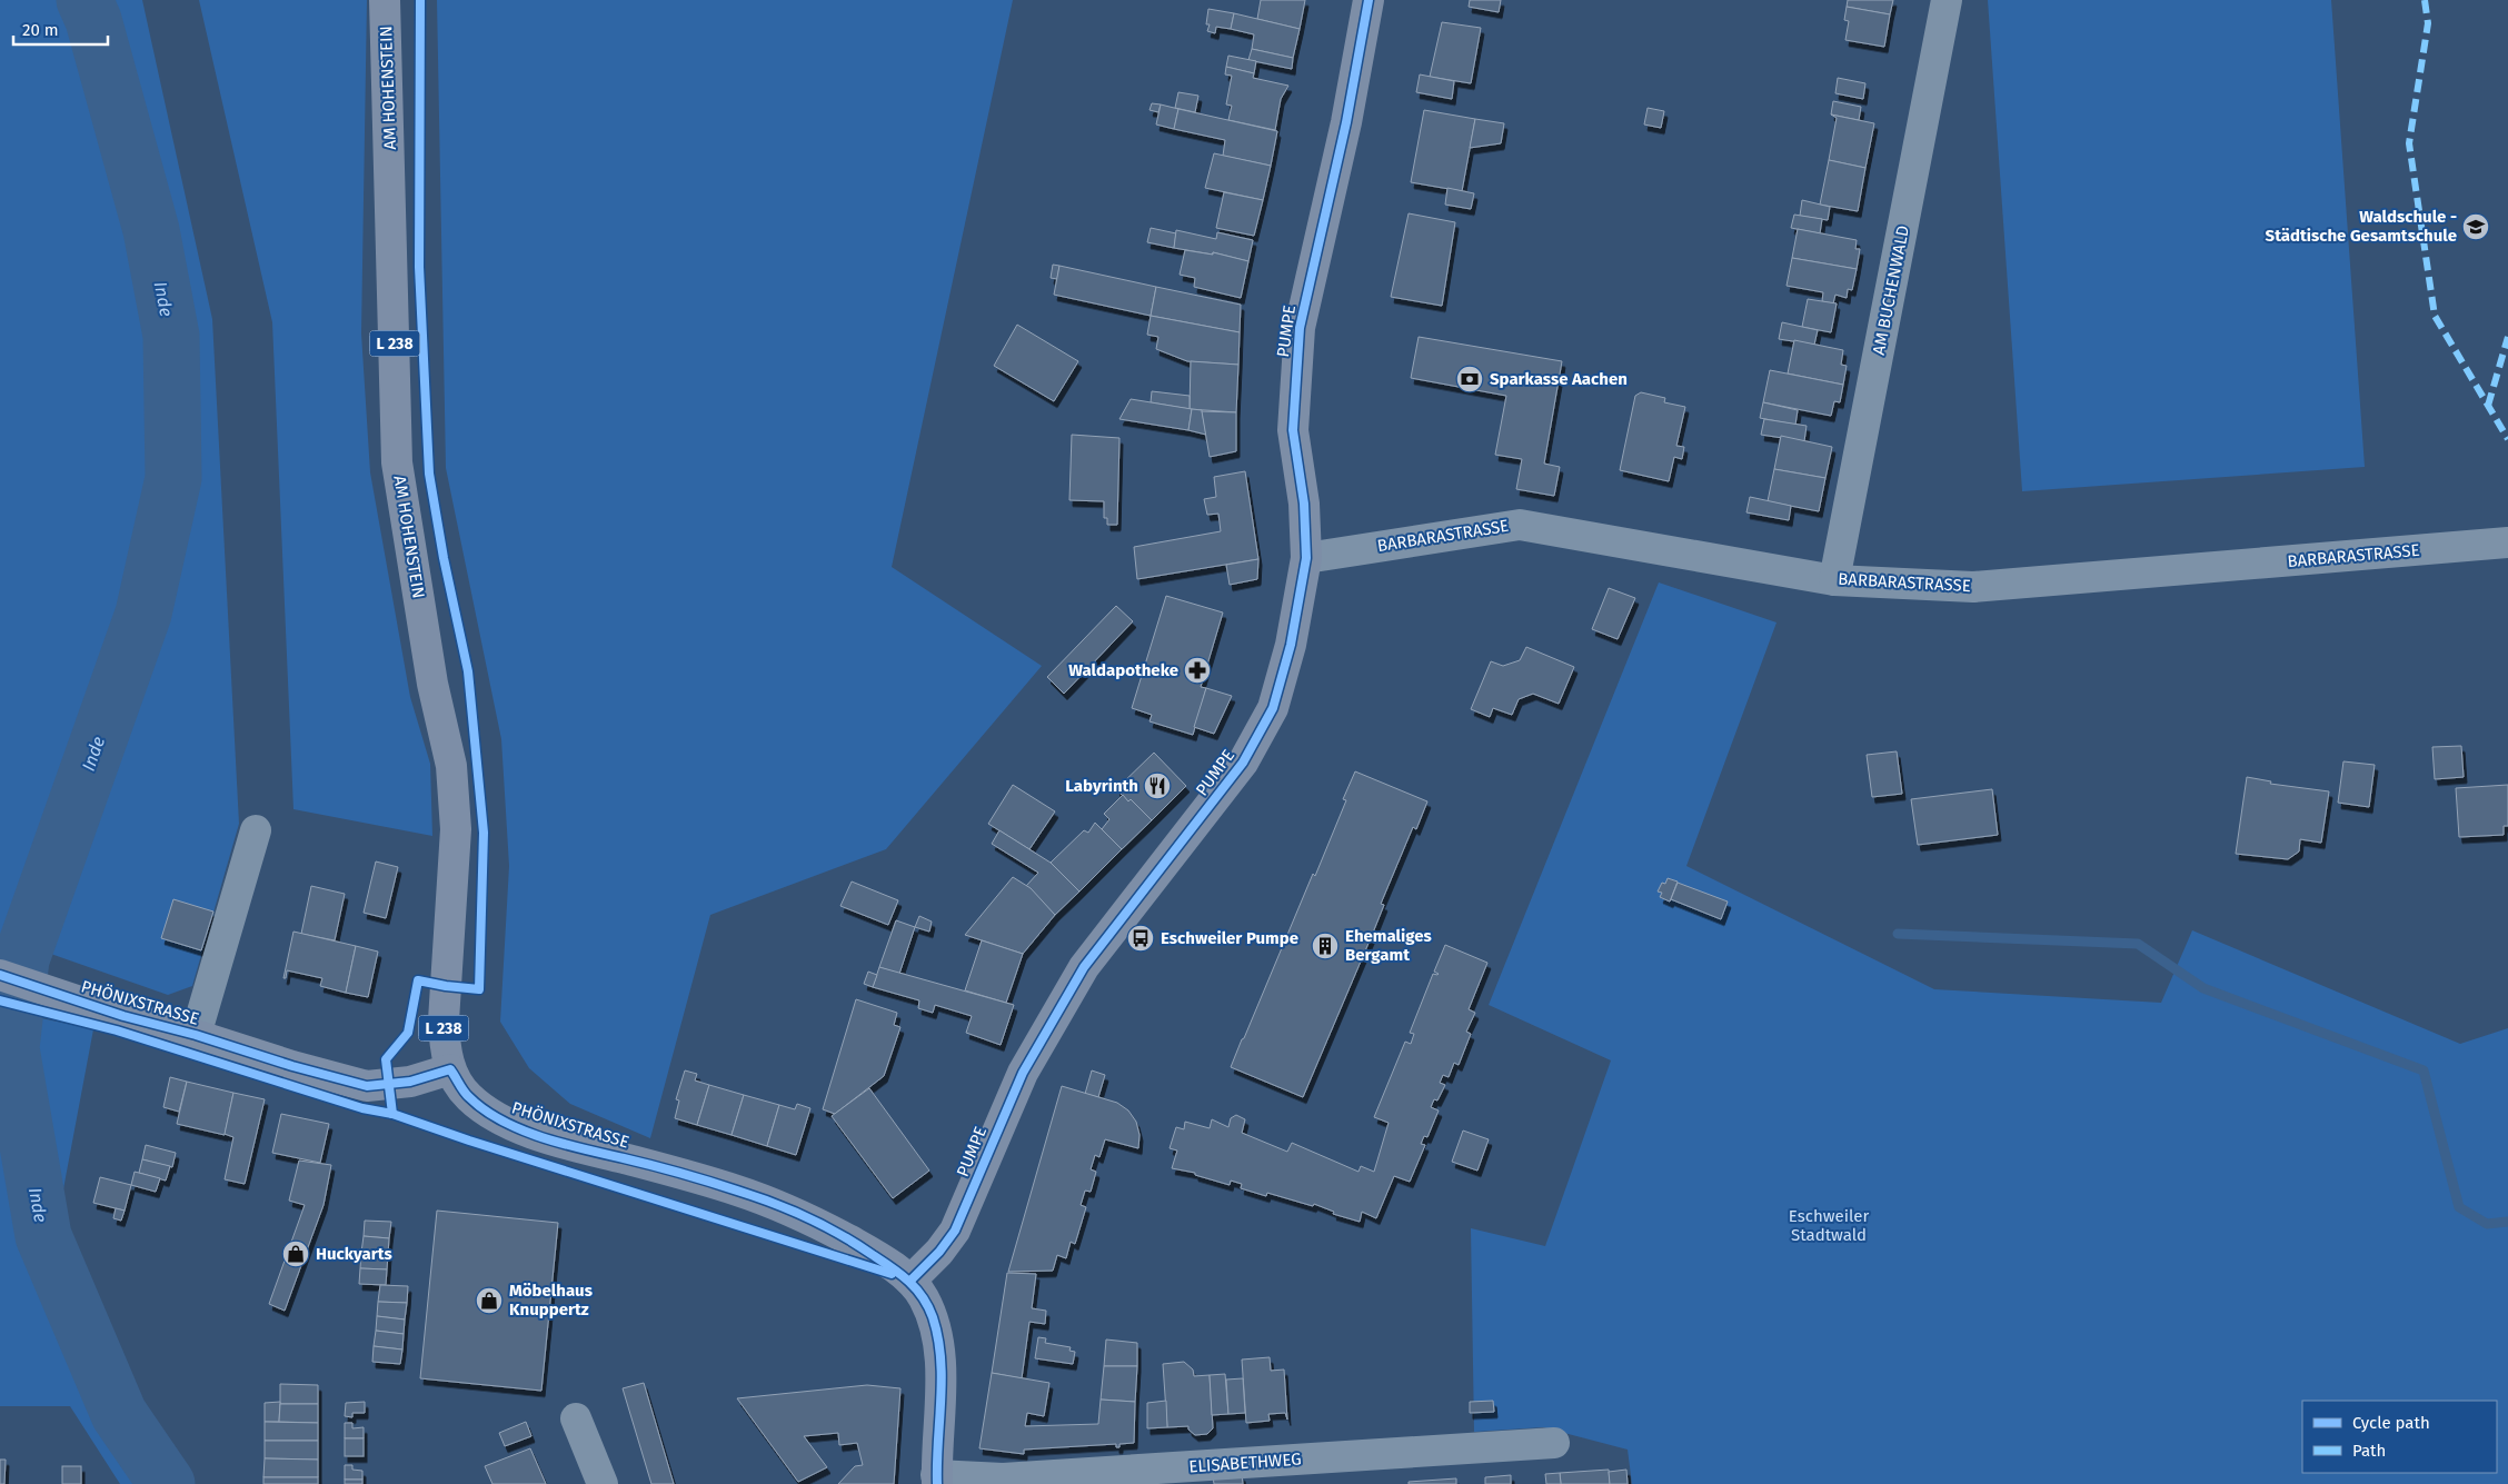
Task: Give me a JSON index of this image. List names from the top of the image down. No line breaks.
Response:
{"streets":{"main road":["AM HOHENSTEIN","PUMPE","L 238","PHÖNIXSTRASSE"],"street":["AM BUCHENWALD","BARBARASTRASSE","ELISABETHWEG"]},"crossings":[["AM HOHENSTEIN","PHÖNIXSTRASSE"],["AM BUCHENWALD","BARBARASTRASSE"],["PUMPE","L 238"],["PUMPE","BARBARASTRASSE"],["PUMPE","PHÖNIXSTRASSE"],["L 238","PHÖNIXSTRASSE"],["L 238","ELISABETHWEG"]],"water":["Inde"],"parks":["Eschweiler Stadtwald"],"places":{"school or university":["Waldschule - Städtische Gesamtschule"],"bank":["Sparkasse Aachen"],"pharmacy":["Waldapotheke"],"restaurant":["Labyrinth"],"bus stop":["Eschweiler Pumpe"],"building":["Ehemaliges Bergamt"],"shop":["Huckyarts","Möbelhaus Knuppertz"]},"legend":["Cycle path","Path"],"scale_bar":"20 m"}
